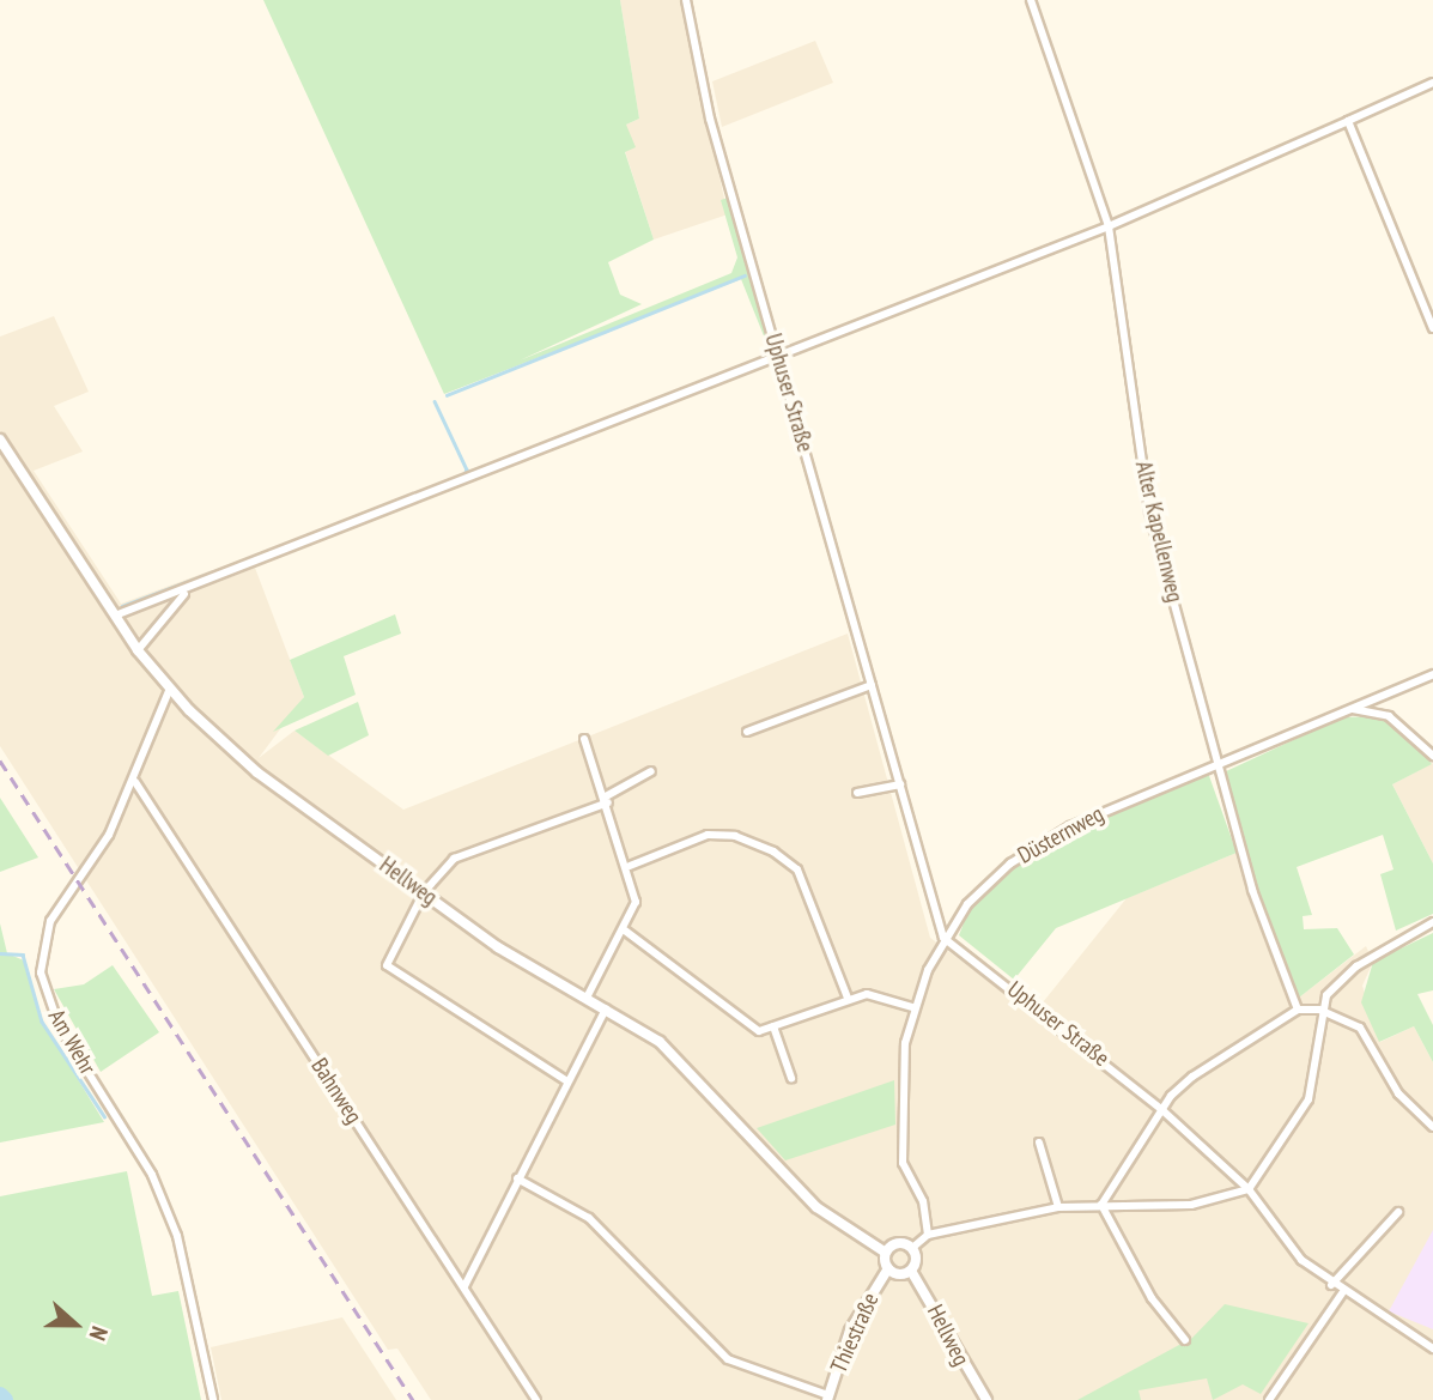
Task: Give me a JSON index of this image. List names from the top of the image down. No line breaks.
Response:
{"streets":{"street":["Uphuser Straße","Alter Kapellenweg","Düsternweg","Hellweg","Am Wehr","Bahnweg","Thiestraße"]},"crossings":[["Uphuser Straße","Düsternweg"],["Alter Kapellenweg","Düsternweg"],["Hellweg","Am Wehr"],["Am Wehr","Bahnweg"]],"north":"right"}
